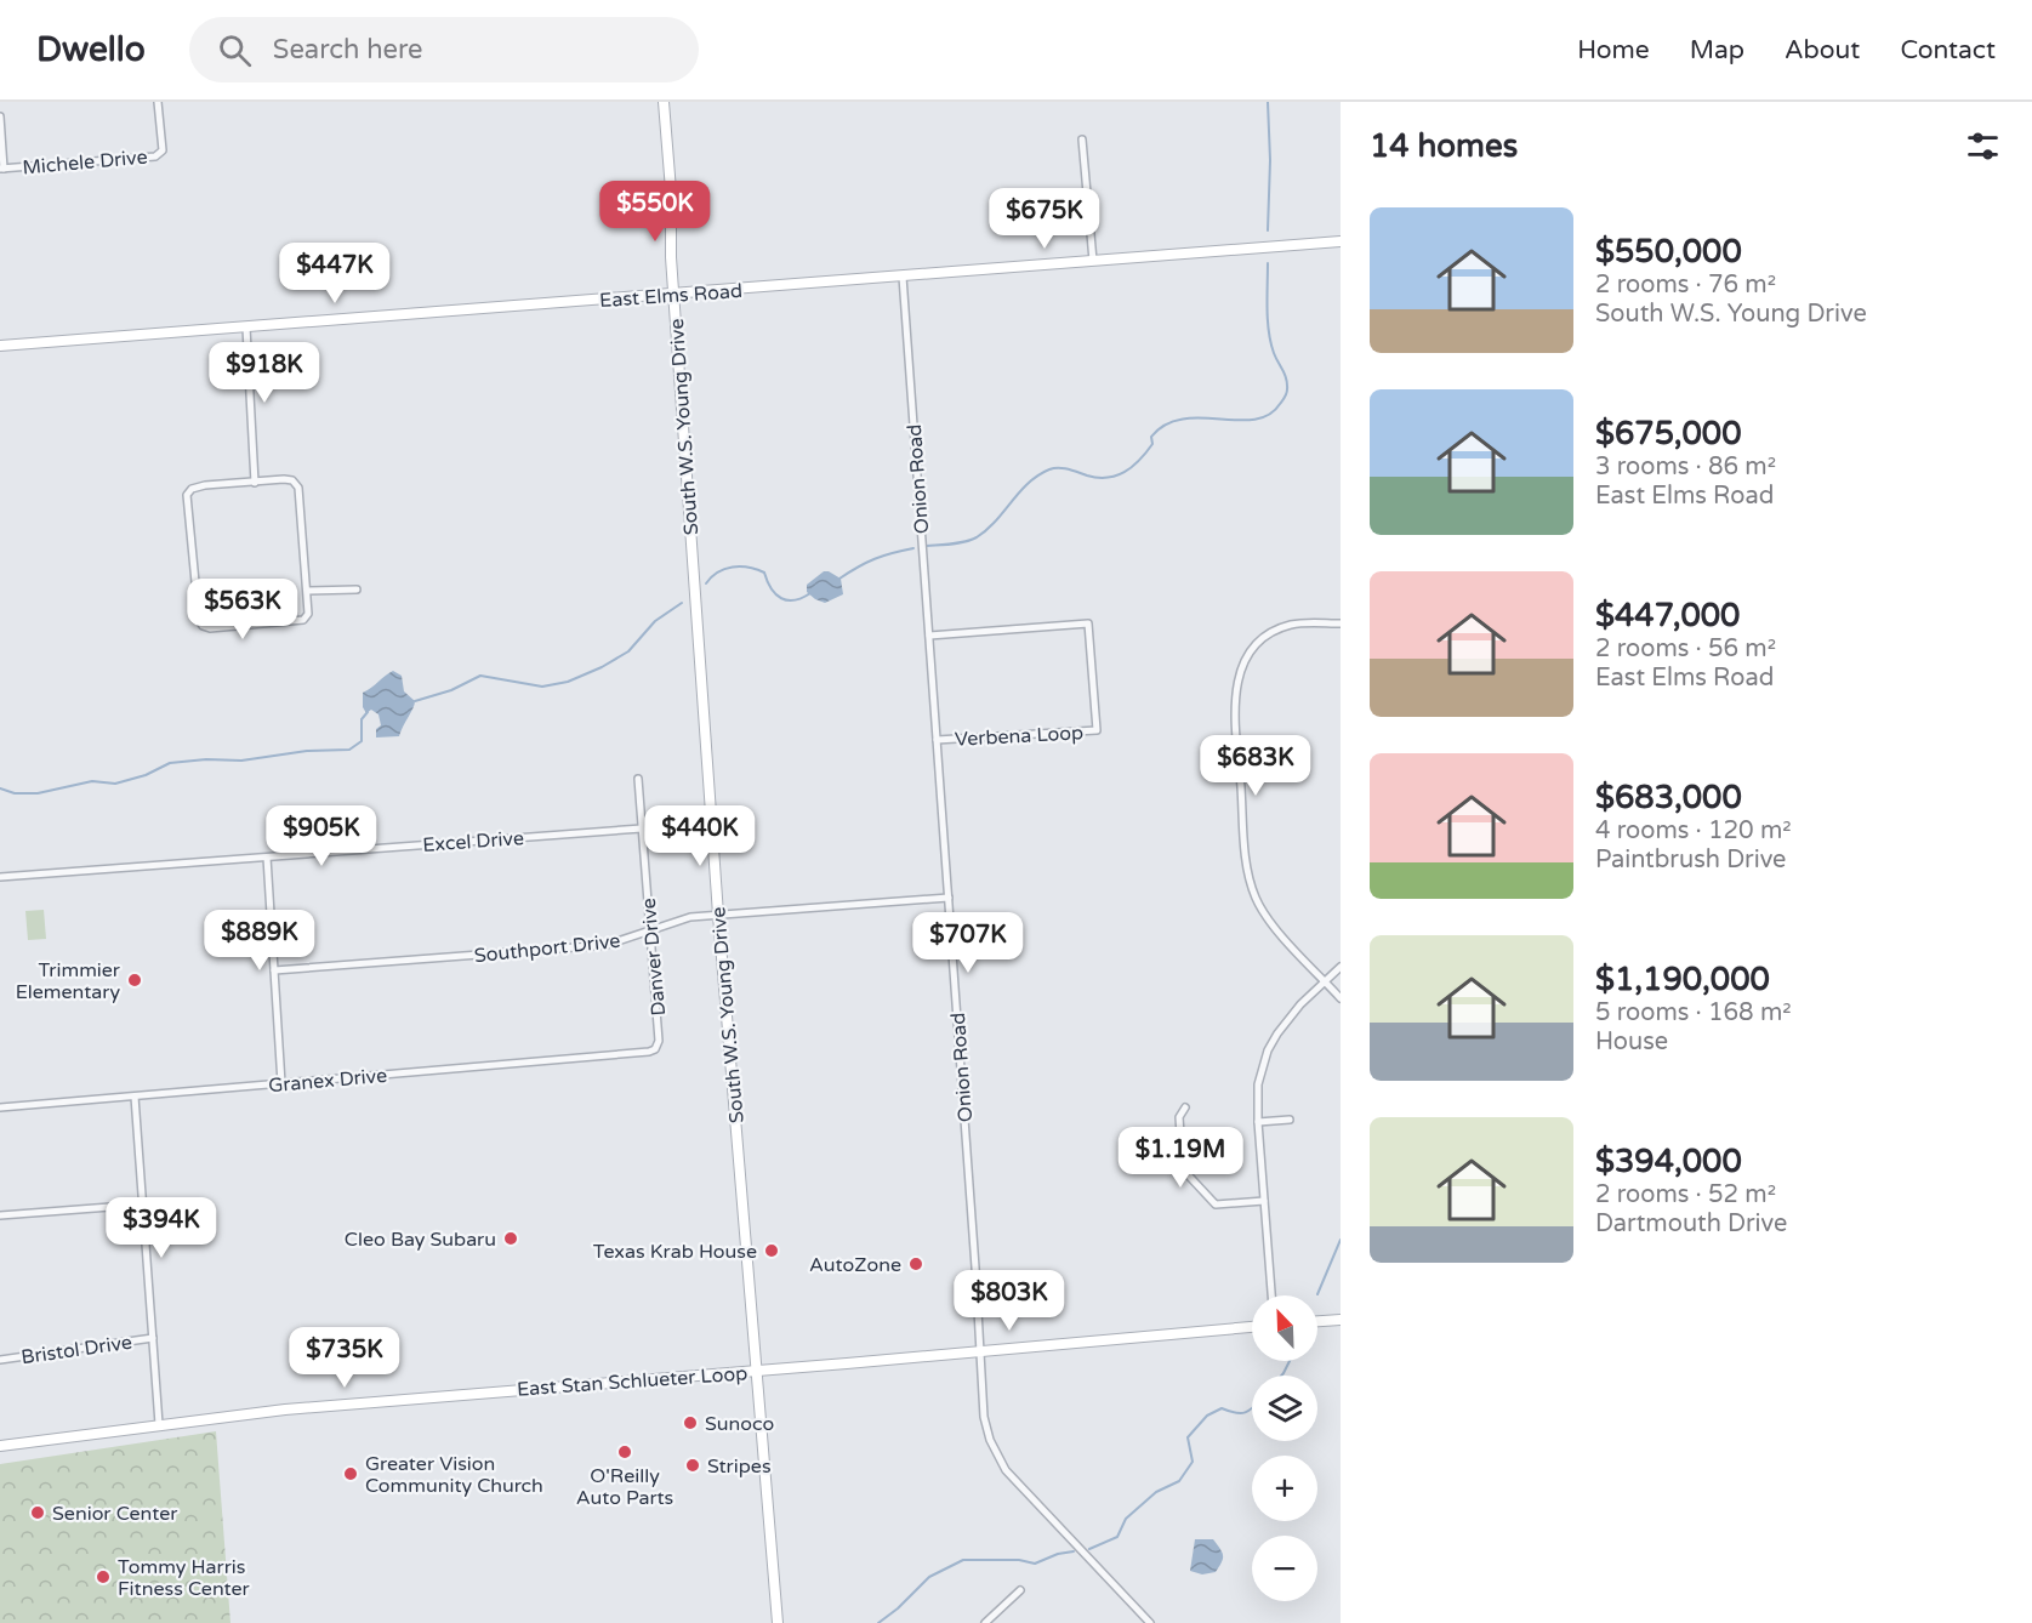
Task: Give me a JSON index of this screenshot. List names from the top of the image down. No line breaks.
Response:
{"streets":{"main road":["East Elms Road","South W.S. Young Drive","East Stan Schlueter Loop"],"street":["Michele Drive","Onion Road","Verbena Loop","Excel Drive","Southport Drive","Danver Drive","Granex Drive","Bristol Drive"]},"crossings":[["East Elms Road","South W.S. Young Drive"],["East Elms Road","Onion Road"],["South W.S. Young Drive","Southport Drive"],["South W.S. Young Drive","East Stan Schlueter Loop"],["Onion Road","Verbena Loop"],["Onion Road","Southport Drive"],["Onion Road","East Stan Schlueter Loop"],["Excel Drive","Danver Drive"],["Southport Drive","Danver Drive"],["Danver Drive","Granex Drive"]],"places":["Trimmier Elementary","Cleo Bay Subaru","Texas Krab House","AutoZone","Sunoco","O'Reilly Auto Parts","Stripes","Greater Vision Community Church","Senior Center","Tommy Harris Fitness Center"],"north":"top left","page":{"header":"Dwello","search":"Search here","nav":["Home","Map","About","Contact"],"heading":"14 homes","price":["$550K","$675K","$447K","$918K","$563K","$683K","$905K","$440K","$889K","$707K","$1.19M","$394K","$803K","$735K"],"list":[{"name":"$550,000","note":"2 rooms · 76 m² · South W.S. Young Drive"},{"name":"$675,000","note":"3 rooms · 86 m² · East Elms Road"},{"name":"$447,000","note":"2 rooms · 56 m² · East Elms Road"},{"name":"$683,000","note":"4 rooms · 120 m² · Paintbrush Drive"},{"name":"$1,190,000","note":"5 rooms · 168 m² · House"},{"name":"$394,000","note":"2 rooms · 52 m² · Dartmouth Drive"}],"map_buttons":["+","−"]}}
